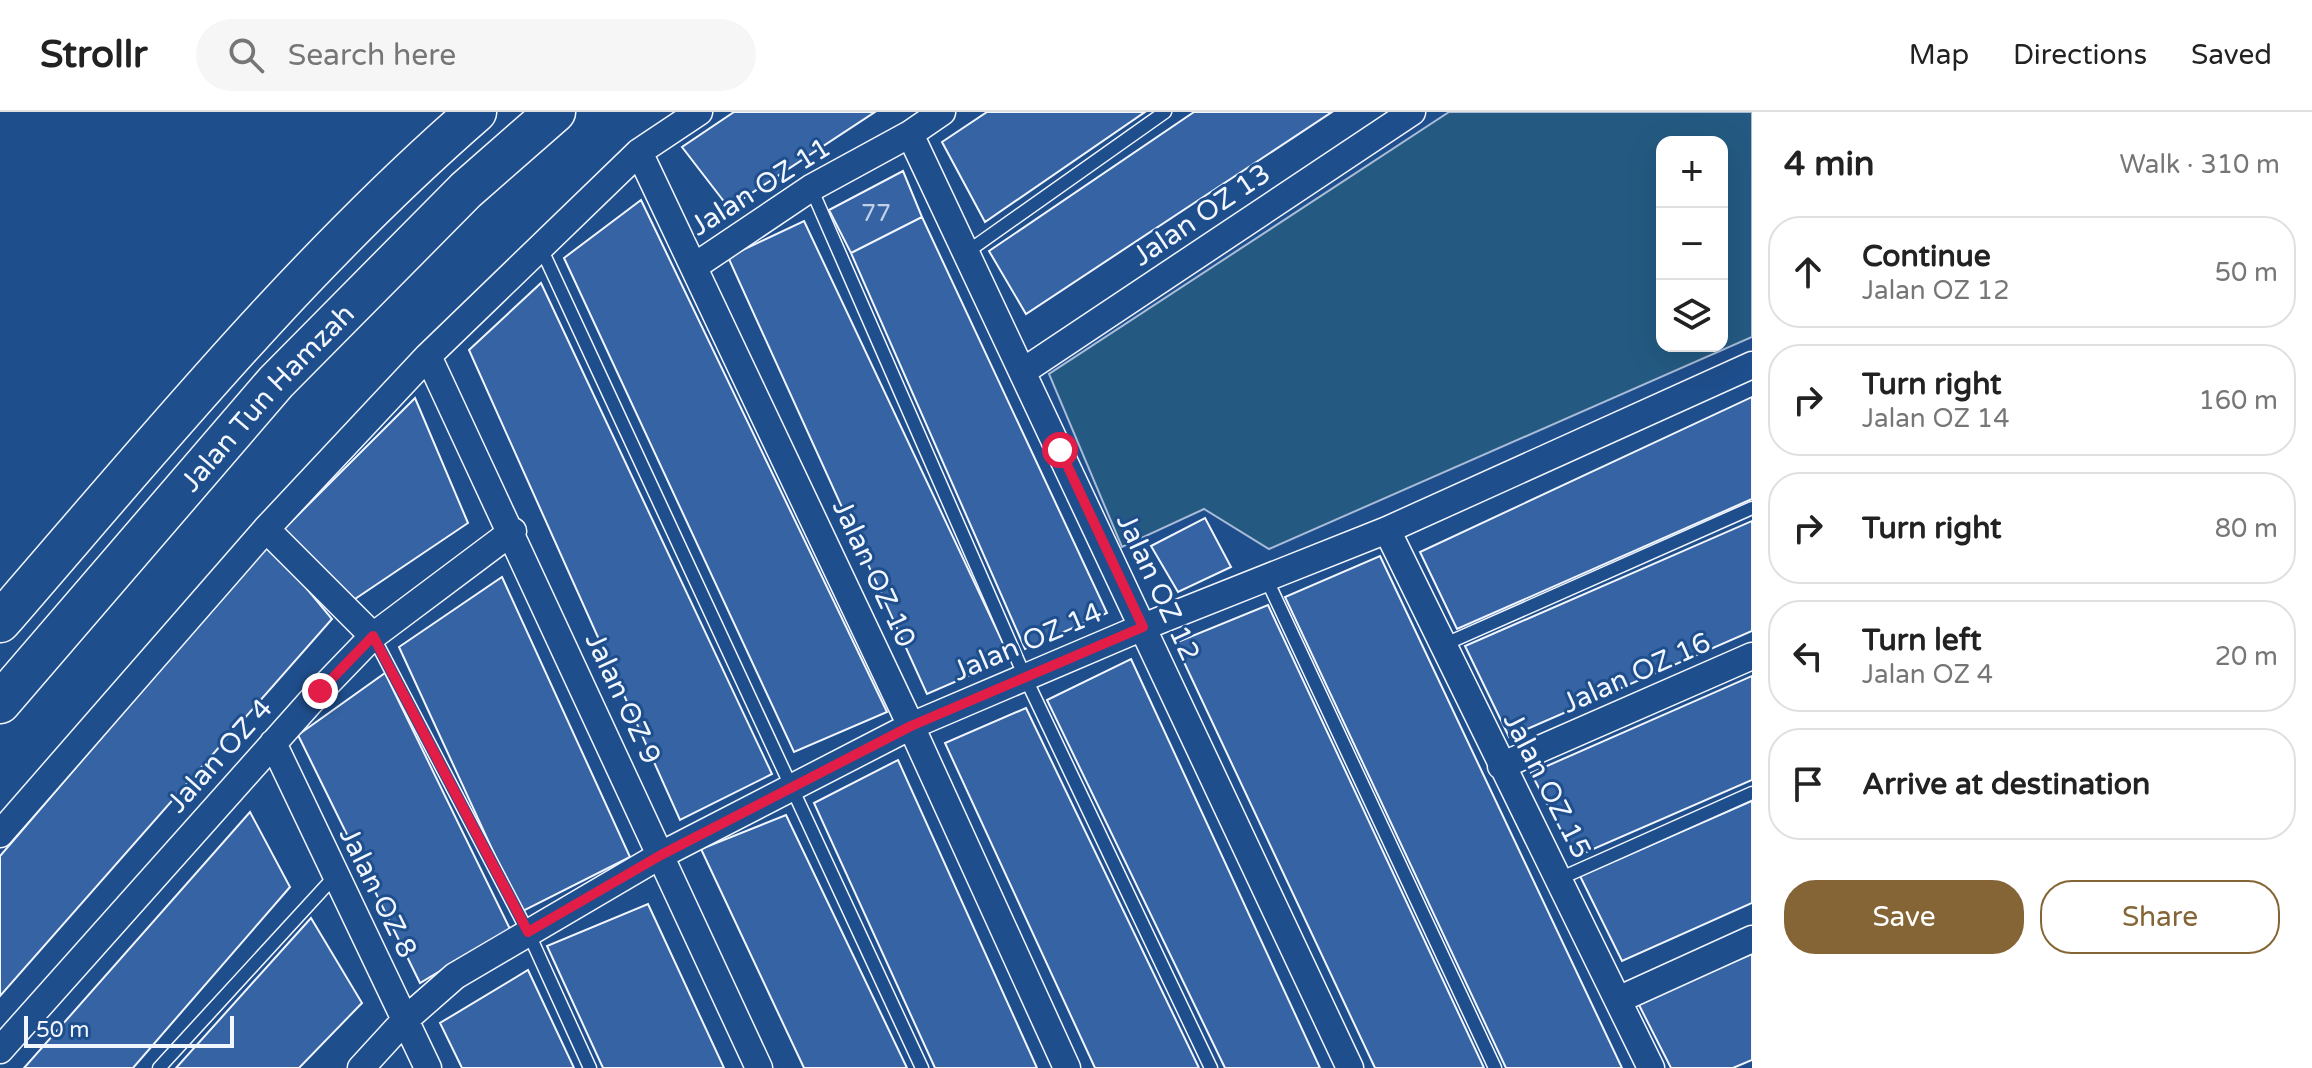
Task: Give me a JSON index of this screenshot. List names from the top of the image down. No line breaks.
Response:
{"streets":{"main road":["Jalan Tun Hamzah"],"street":["Jalan OZ 11","Jalan OZ 13","Jalan OZ 10","Jalan OZ 12","Jalan OZ 14","Jalan OZ 16","Jalan OZ 9","Jalan OZ 4","Jalan OZ 15","Jalan OZ 8"]},"crossings":[["Jalan OZ 11","Jalan OZ 10"],["Jalan OZ 11","Jalan OZ 12"],["Jalan OZ 13","Jalan OZ 12"],["Jalan OZ 10","Jalan OZ 14"],["Jalan OZ 12","Jalan OZ 14"],["Jalan OZ 14","Jalan OZ 9"],["Jalan OZ 14","Jalan OZ 15"],["Jalan OZ 14","Jalan OZ 8"],["Jalan OZ 16","Jalan OZ 15"],["Jalan OZ 9","Jalan OZ 4"],["Jalan OZ 4","Jalan OZ 8"]],"house_numbers":["77"],"scale_bar":"50 m","page":{"header":"Strollr","search":"Search here","nav":["Map","Directions","Saved"],"heading":["4 min","Walk · 310 m"],"map_buttons":["+","−"],"list":[["Continue","Jalan OZ 12","50 m"],["Turn right","Jalan OZ 14","160 m"],["Turn right","80 m"],["Turn left","Jalan OZ 4","20 m"],"Arrive at destination"],"buttons":["Save","Share"],"scale":"50 m"}}
